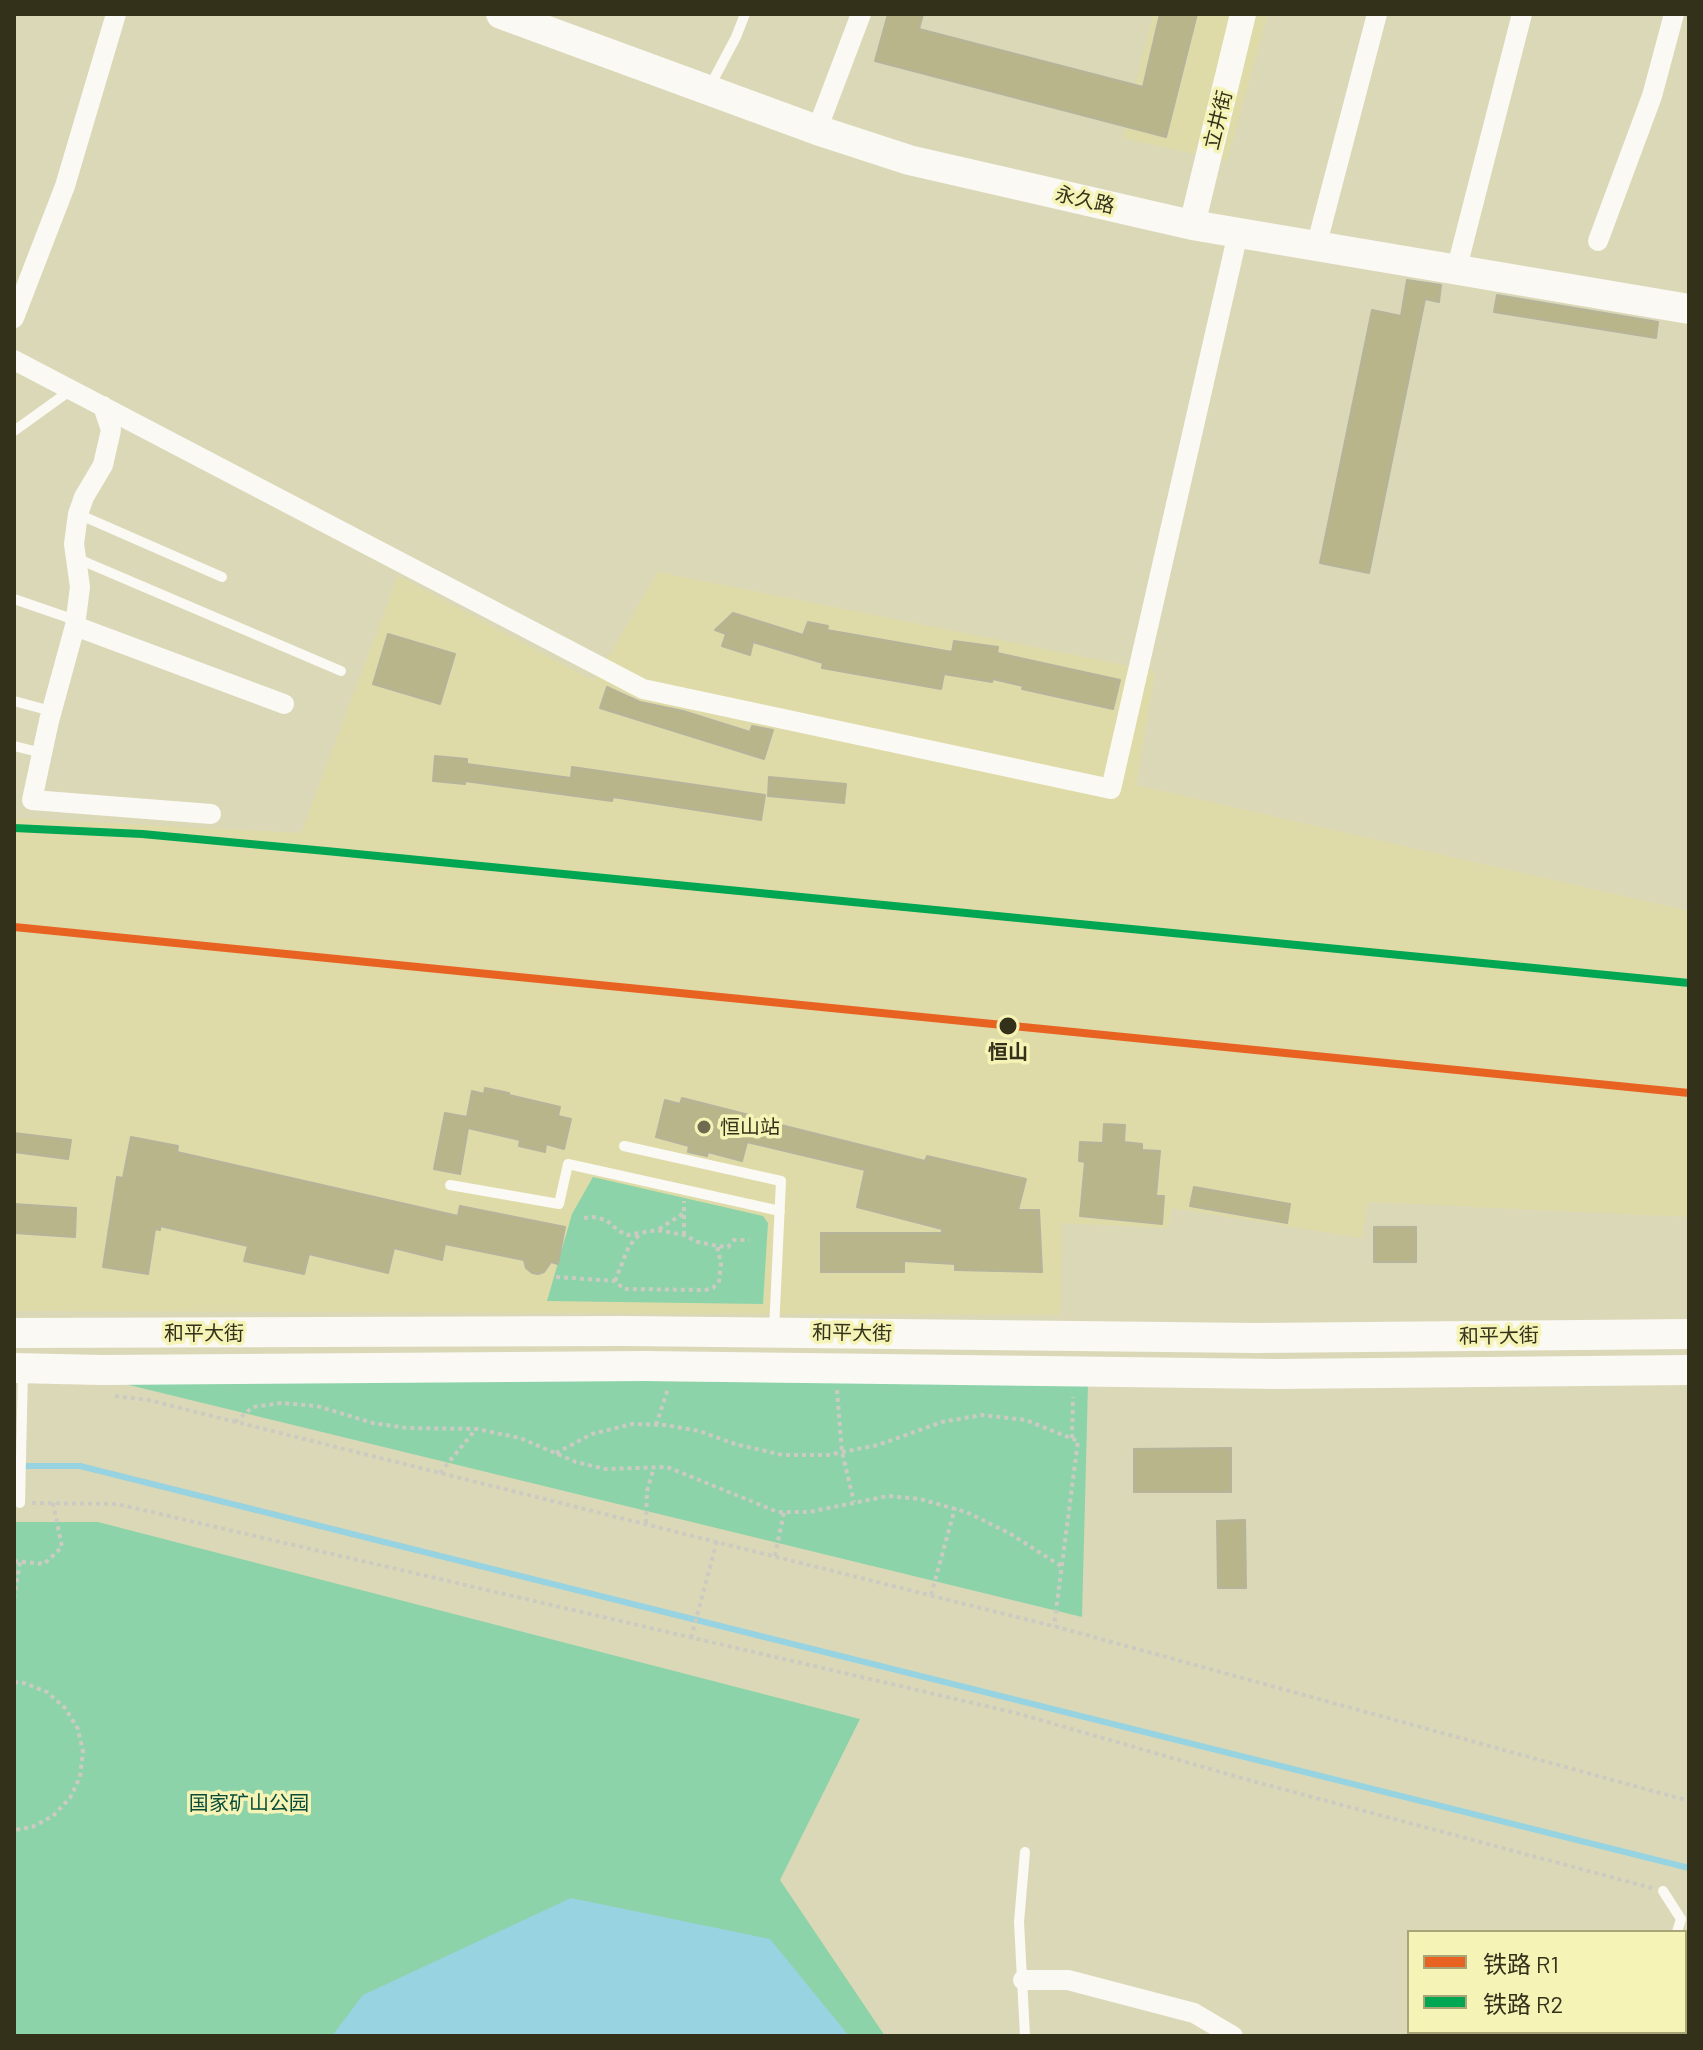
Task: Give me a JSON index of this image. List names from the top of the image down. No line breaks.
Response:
{"streets":{"main road":["永久路","和平大街"],"street":["立井街"]},"crossings":[["立井街","永久路"]],"parks":["国家矿山公园"],"places":["恒山","恒山站"],"lines":["rail line R2","rail line R1"],"legend":["铁路 R1","铁路 R2"]}
